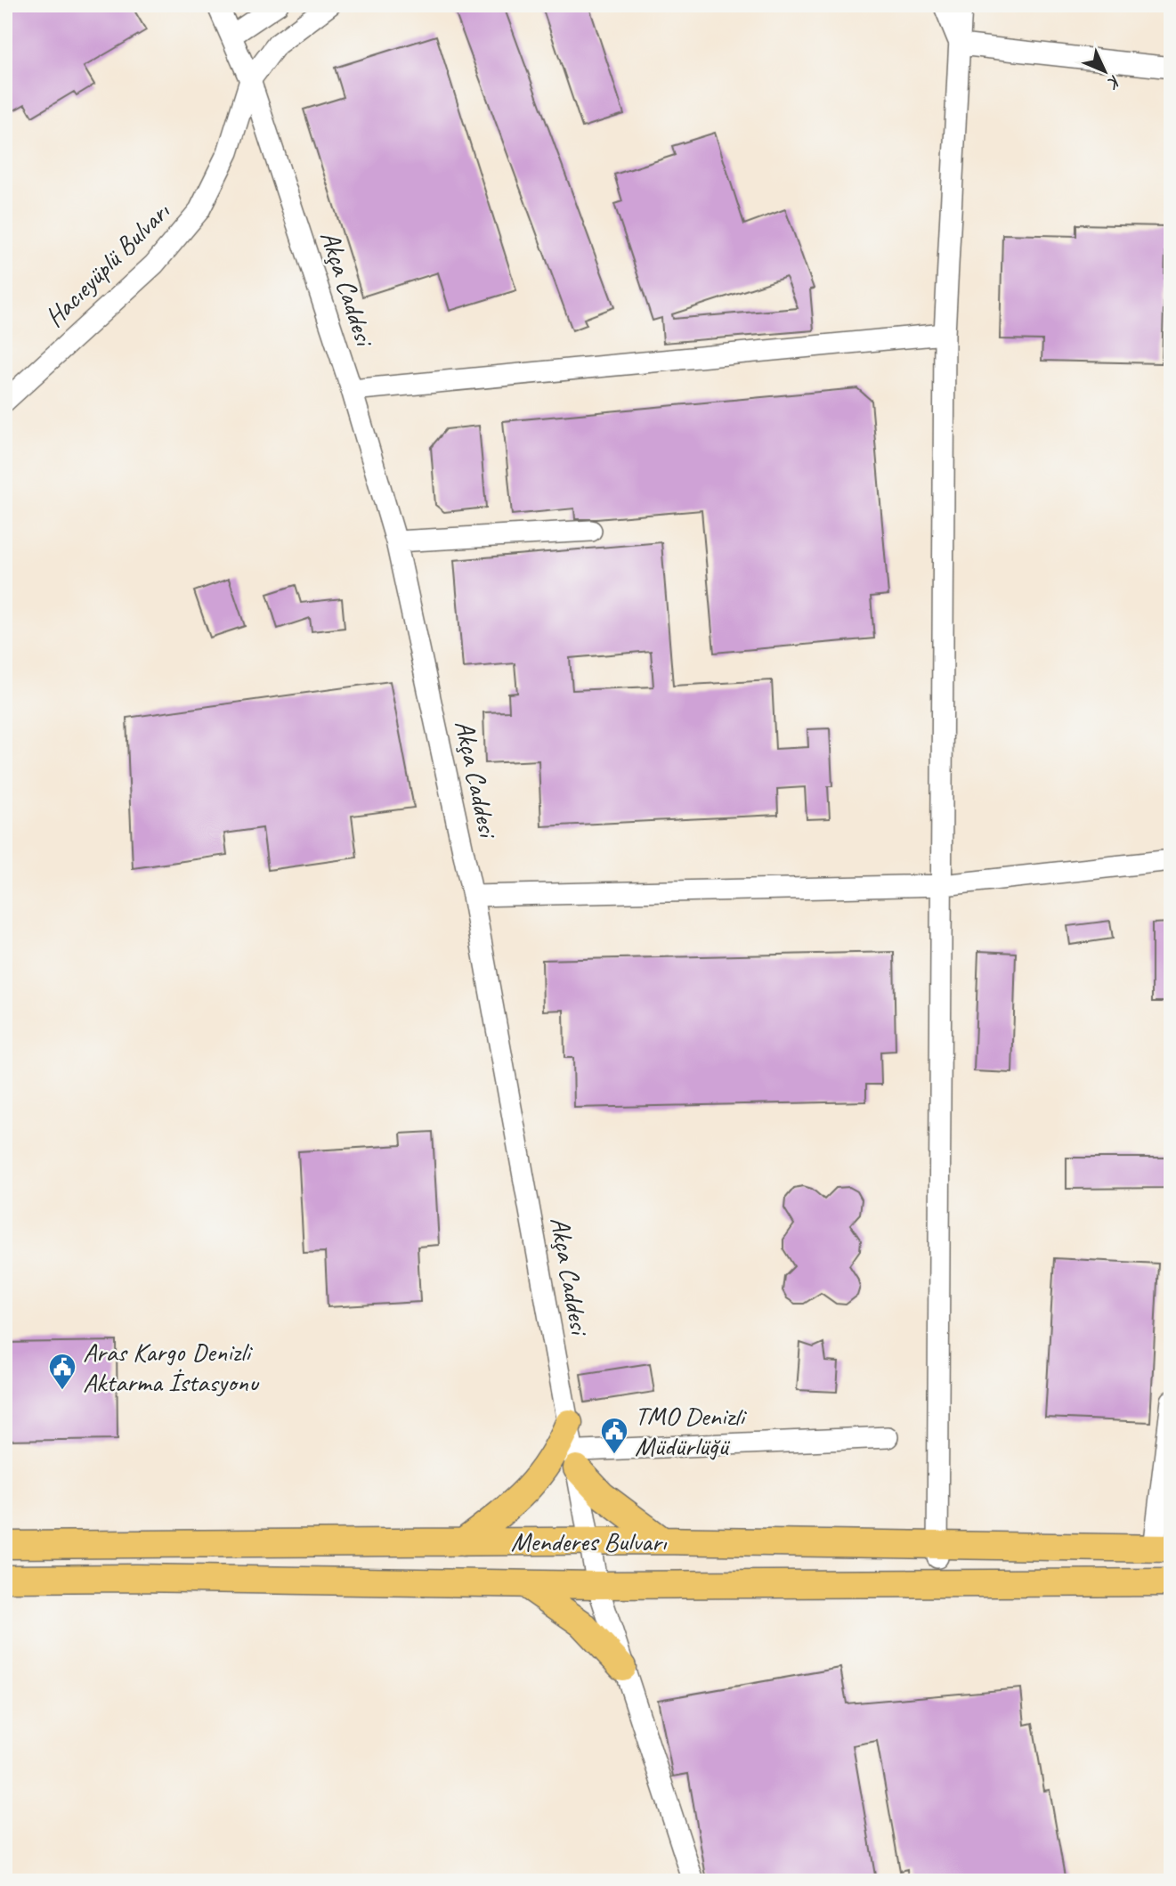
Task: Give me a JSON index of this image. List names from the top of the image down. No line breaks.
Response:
{"streets":{"main road":["Menderes Bulvarı"],"street":["Hacıeyüplü Bulvarı","Akça Caddesi"]},"crossings":[["Hacıeyüplü Bulvarı","Akça Caddesi"]],"places":{"public building":["Aras Kargo Denizli Aktarma İstasyonu","TMO Denizli Müdürlüğü"]},"north":"bottom right"}
